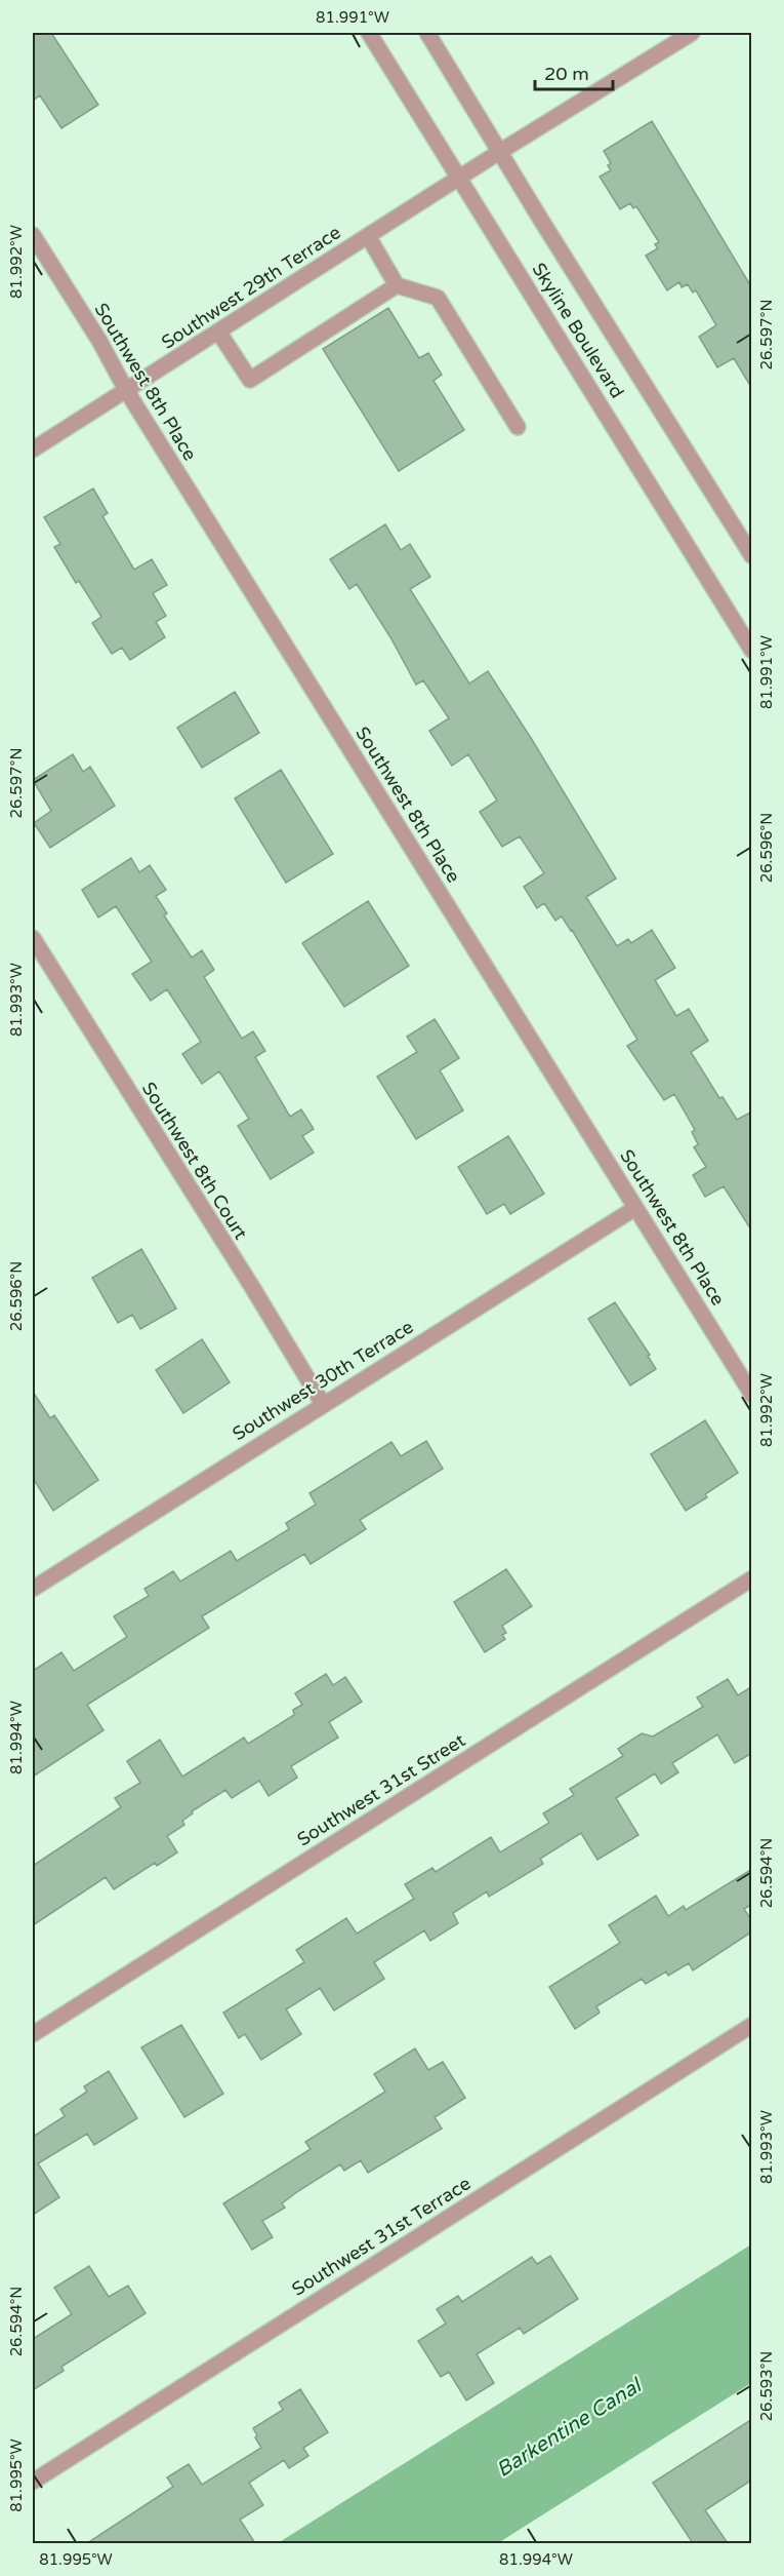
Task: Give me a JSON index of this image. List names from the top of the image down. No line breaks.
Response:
{"streets":{"street":["Southwest 29th Terrace","Skyline Boulevard","Southwest 8th Place","Southwest 8th Court","Southwest 30th Terrace","Southwest 31st Street","Southwest 31st Terrace"]},"crossings":[["Southwest 29th Terrace","Skyline Boulevard"],["Southwest 29th Terrace","Southwest 8th Place"],["Southwest 8th Place","Southwest 30th Terrace"],["Southwest 8th Court","Southwest 30th Terrace"]],"water":["Barkentine Canal"],"scale_bar":"20 m","coordinates":["81.991°W","81.992°W","26.597°N","26.596°N","81.993°W","81.994°W","26.594°N","26.593°N","81.995°W"]}
